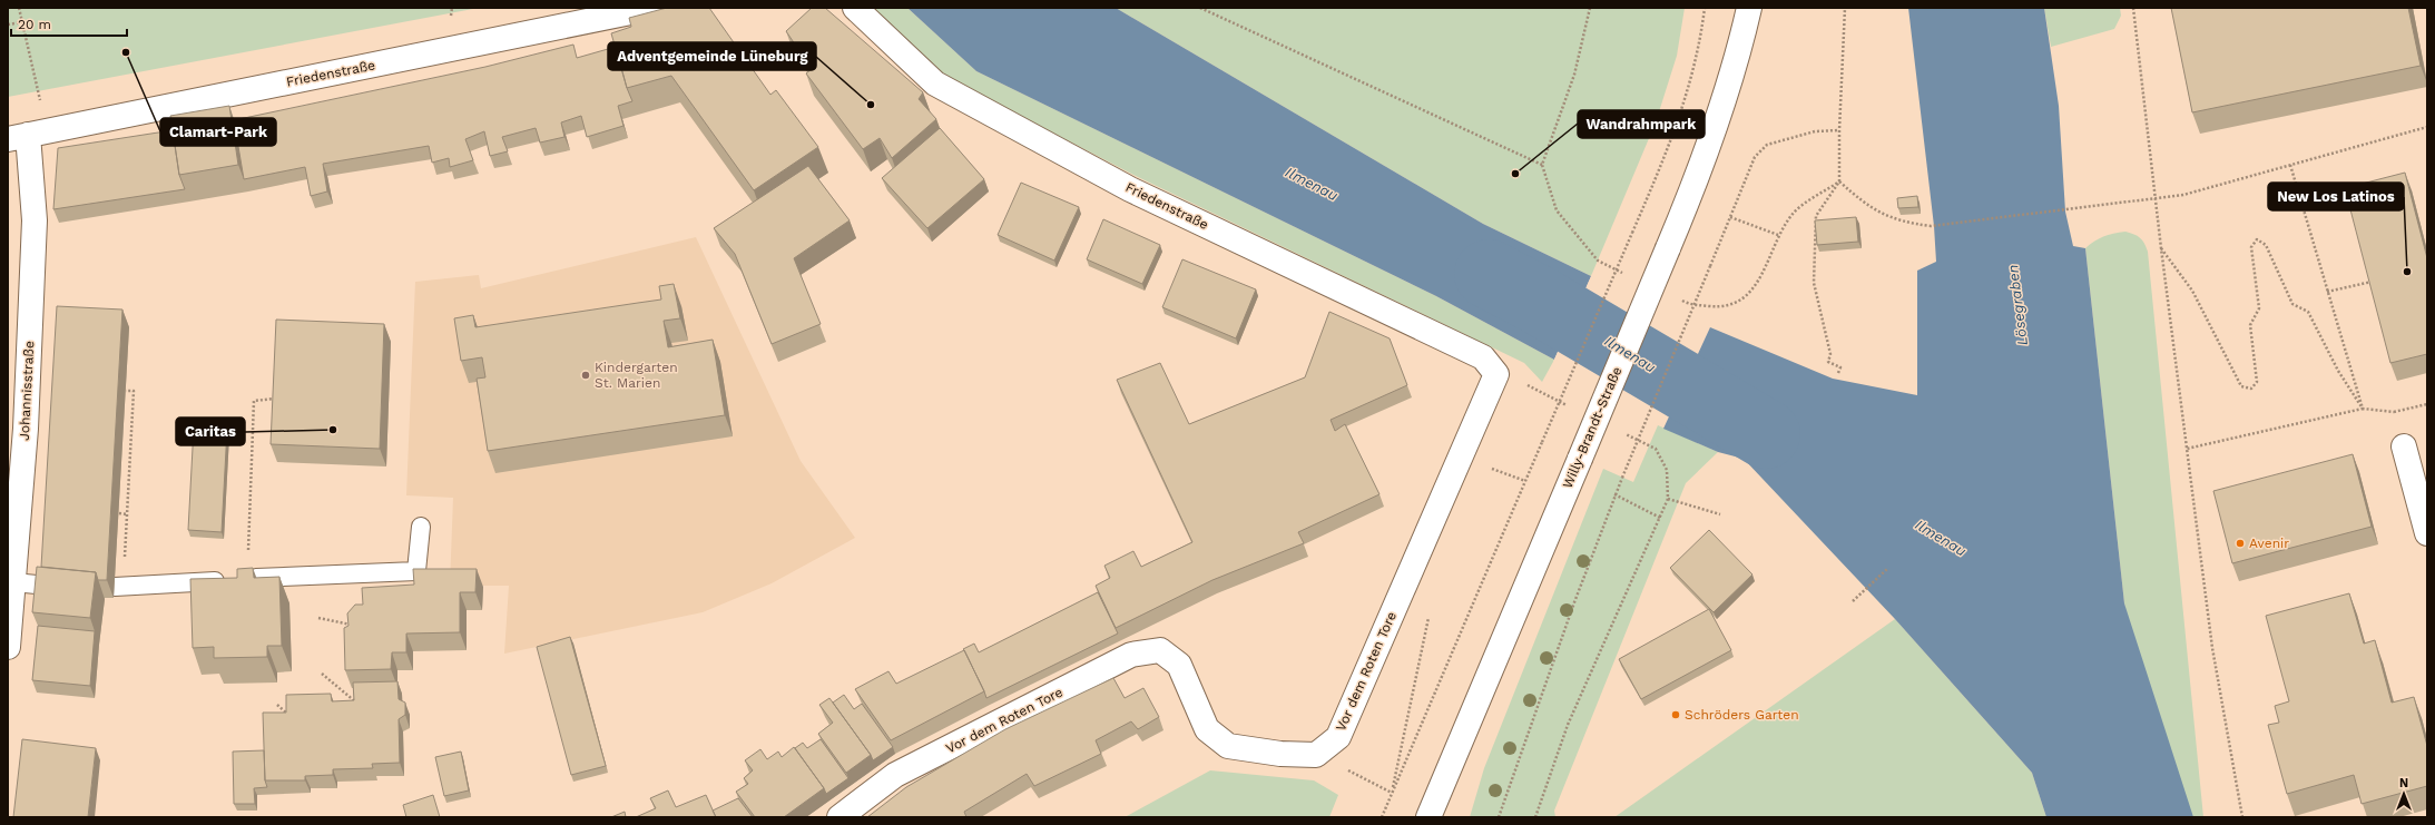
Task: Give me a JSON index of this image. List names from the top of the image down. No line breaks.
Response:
{"streets":{"street":["Friedenstraße","Johannisstraße","Willy-Brandt-Straße","Vor dem Roten Tore"]},"crossings":[["Friedenstraße","Johannisstraße"],["Friedenstraße","Vor dem Roten Tore"]],"water":["Ilmenau","Lösegraben"],"places":["Clamart-Park","Adventgemeinde Lüneburg","Wandrahmpark","New Los Latinos","Kindergarten St. Marien","Caritas","Avenir","Schröders Garten"],"scale_bar":"20 m","north":"top"}
